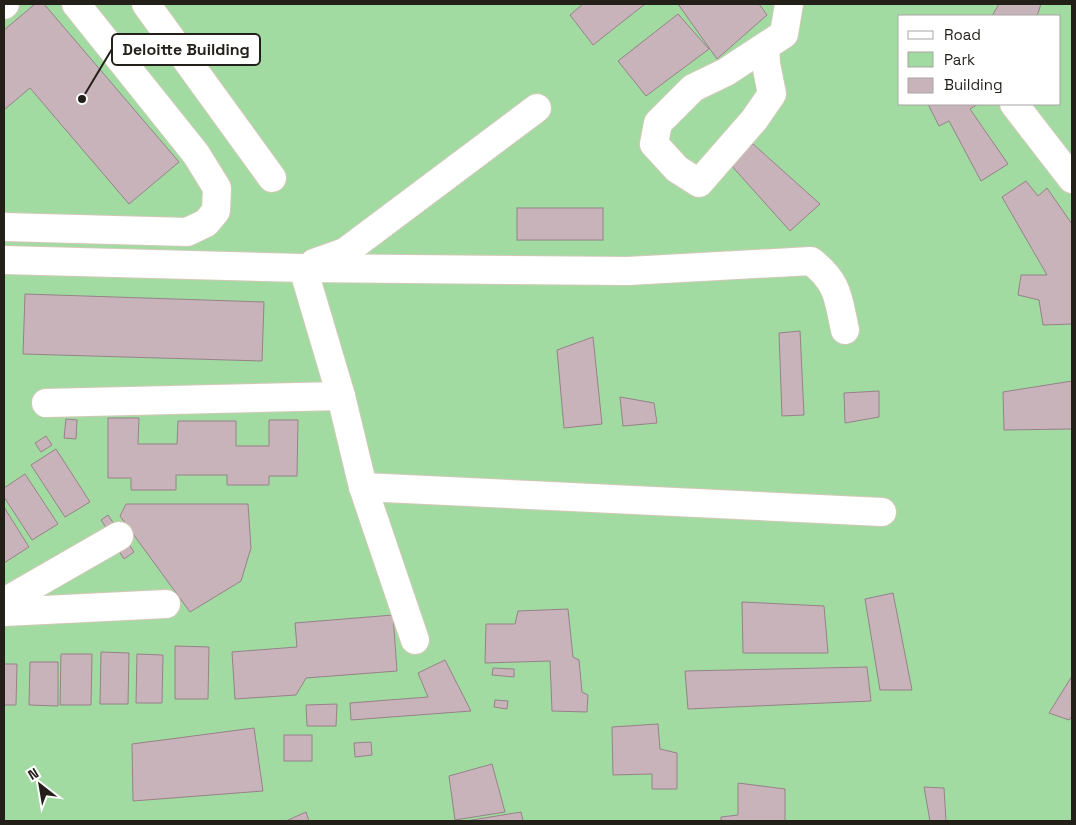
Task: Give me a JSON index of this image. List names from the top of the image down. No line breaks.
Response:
{"places":["Deloitte Building"],"legend":["Road","Park","Building"],"north":"top left"}
